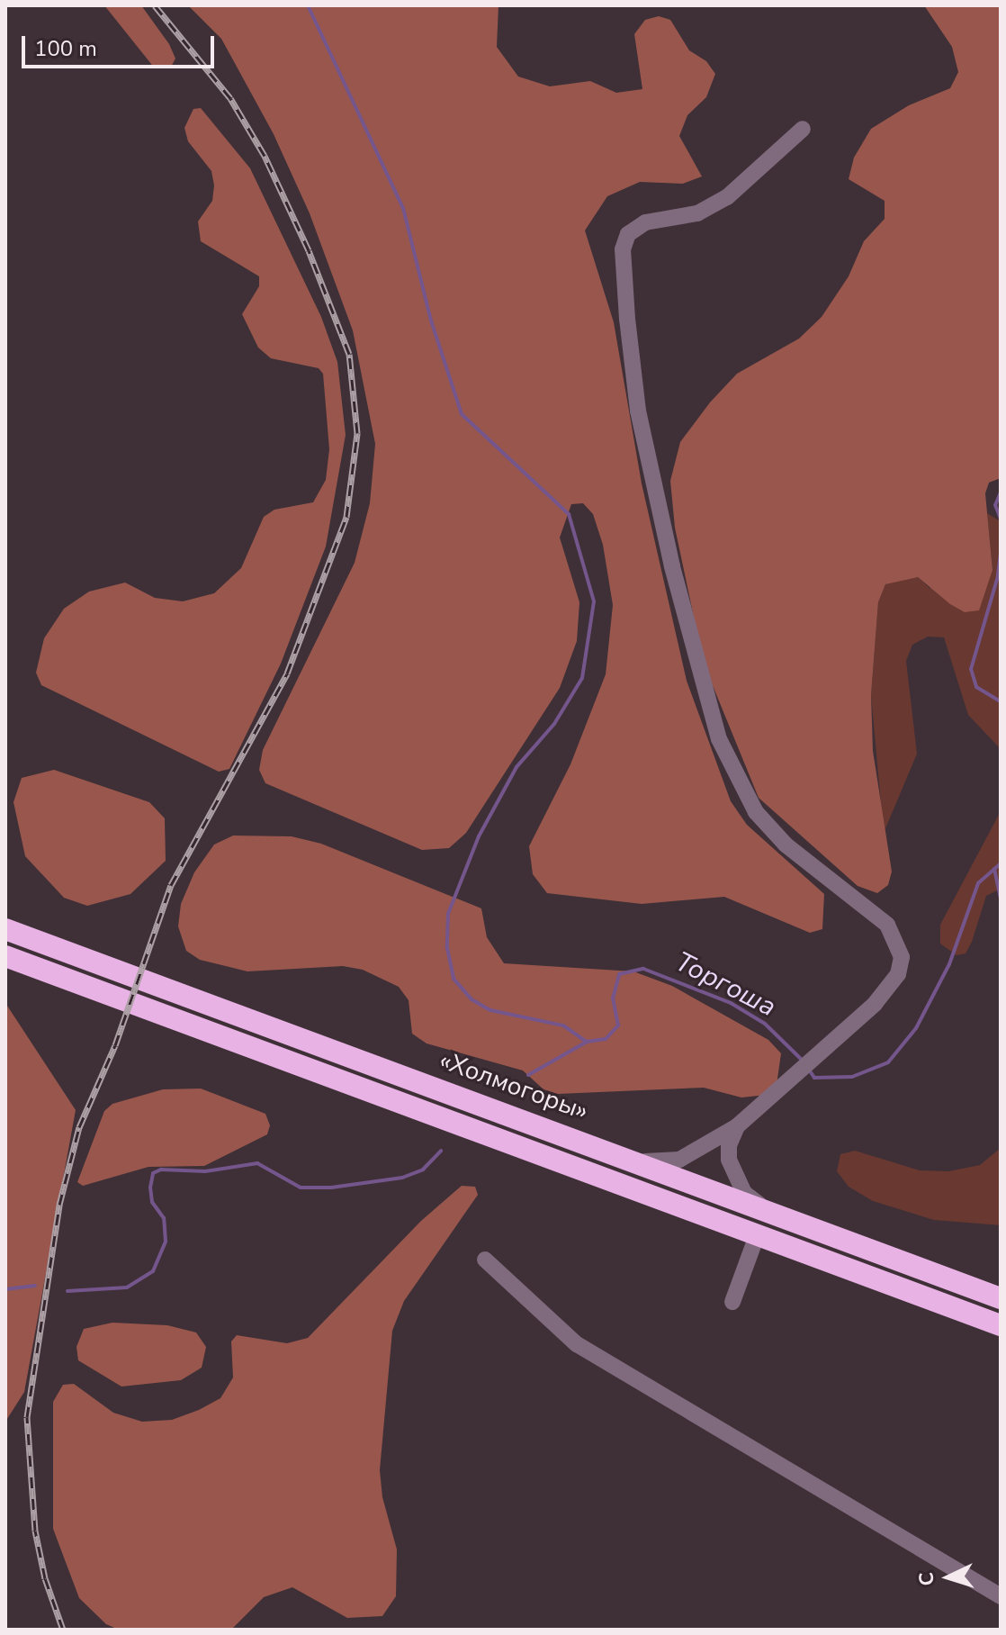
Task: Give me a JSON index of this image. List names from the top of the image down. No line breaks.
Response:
{"streets":{"highway":["«Холмогоры»"]},"water":["Торгоша"],"scale_bar":"100 m","north":"left"}
